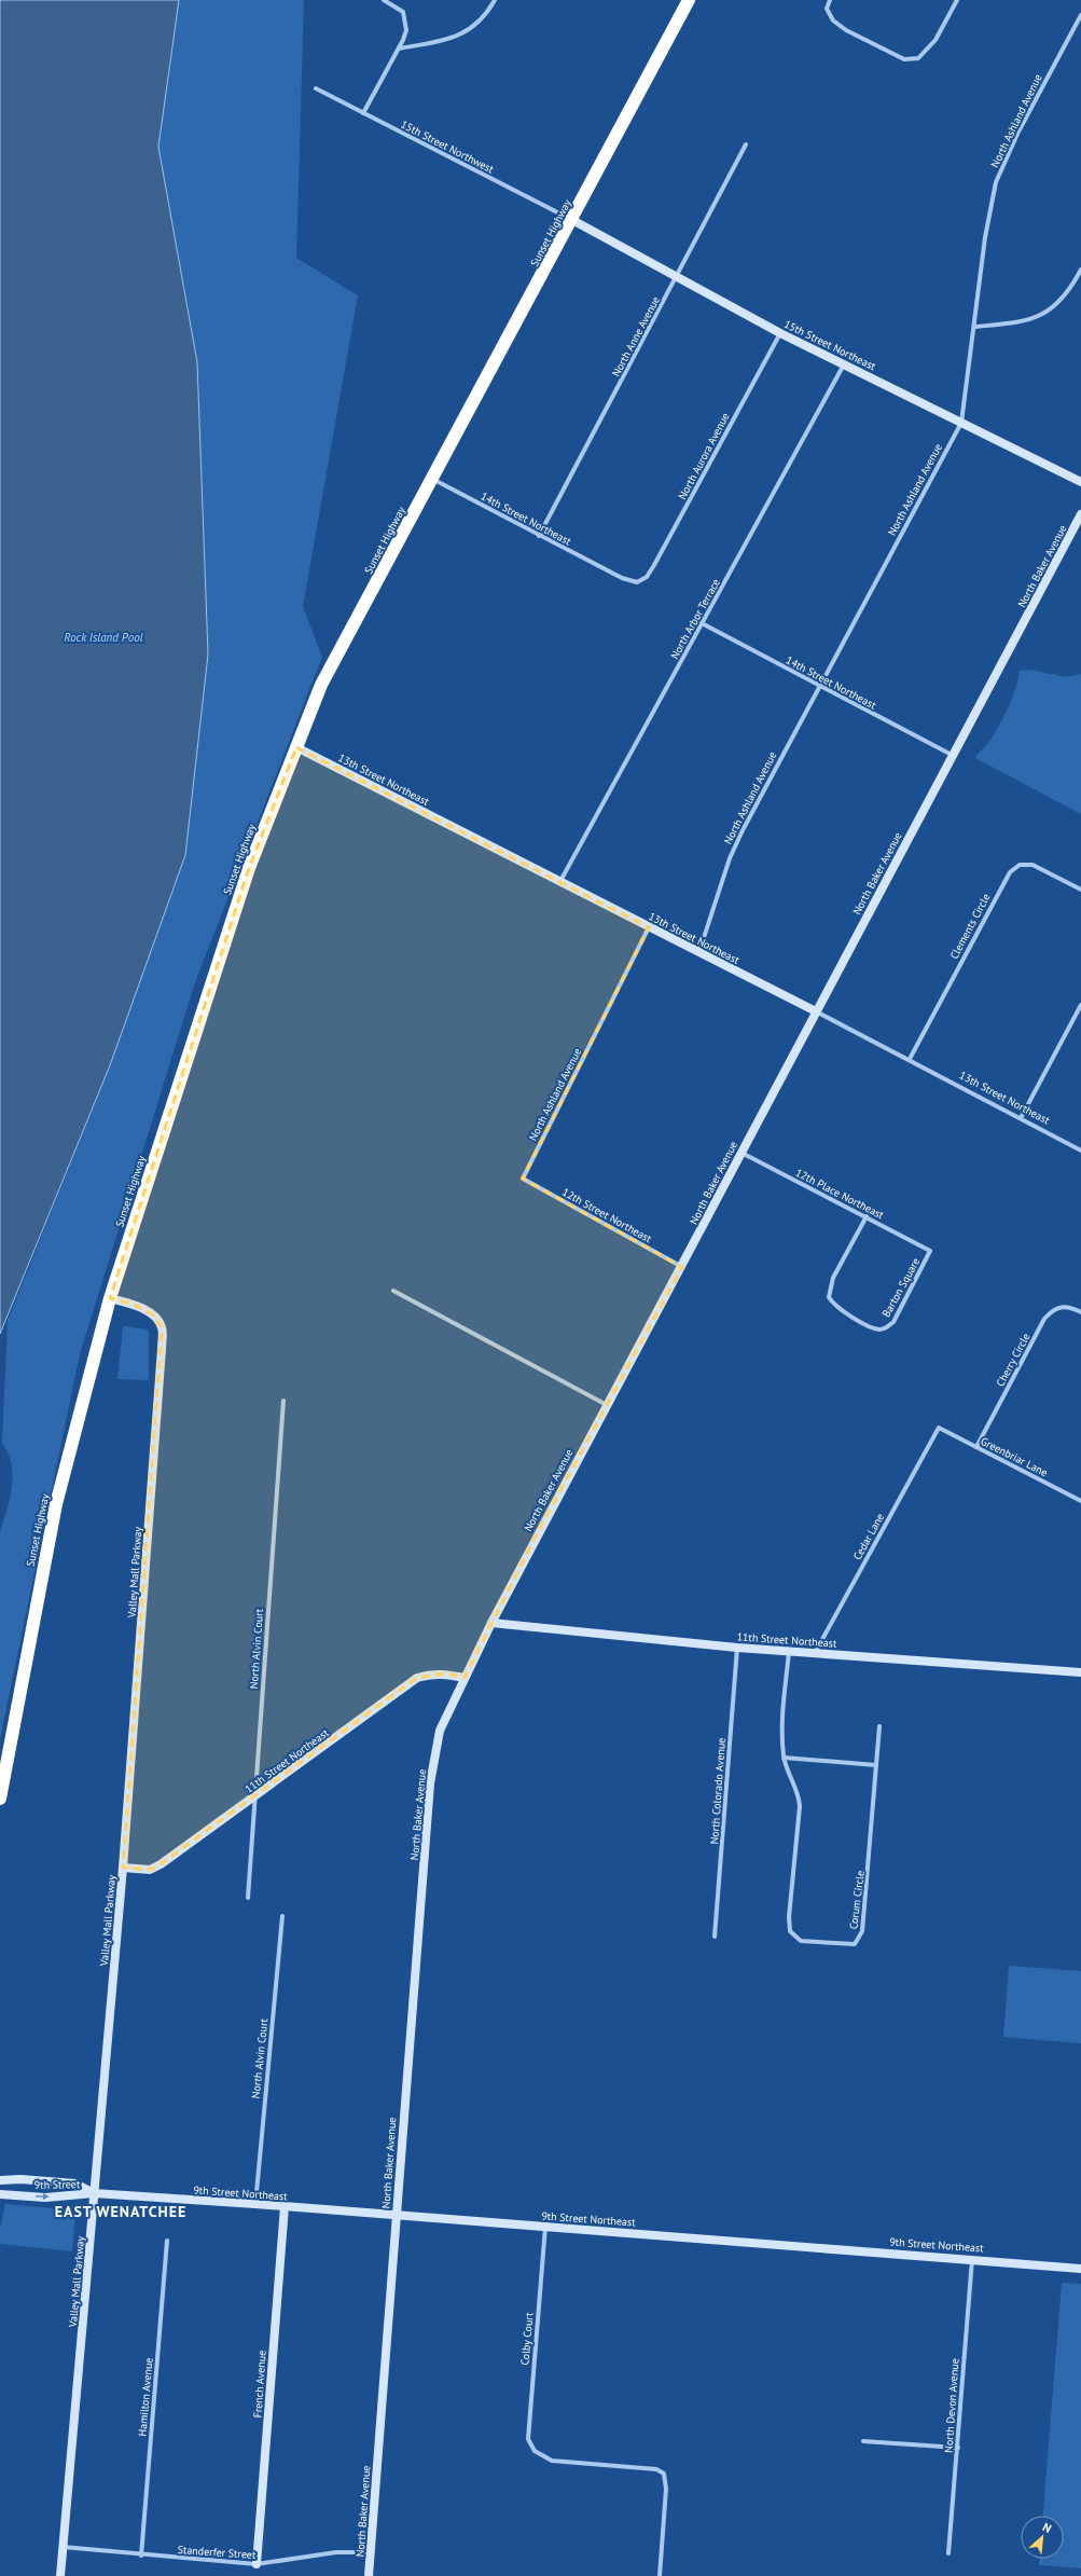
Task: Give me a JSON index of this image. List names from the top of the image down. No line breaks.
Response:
{"streets":{"highway":["Sunset Highway"],"main road":["15th Street Northeast","North Baker Avenue","13th Street Northeast","Valley Mall Parkway","11th Street Northeast","9th Street","9th Street Northeast","French Avenue"],"street":["North Ashland Avenue","15th Street Northwest","North Anne Avenue","North Aurora Avenue","14th Street Northeast","North Arbor Terrace","Clements Circle","12th Place Northeast","12th Street Northeast","Barton Square","Cherry Circle","Greenbriar Lane","Cedar Lane","North Alvin Court","North Colorado Avenue","Corum Circle","Colby Court","Hamilton Avenue","North Devon Avenue","Standerfer Street"]},"crossings":[["North Ashland Avenue","15th Street Northeast"],["North Ashland Avenue","14th Street Northeast"],["North Ashland Avenue","13th Street Northeast"],["North Ashland Avenue","12th Street Northeast"],["15th Street Northwest","Sunset Highway"],["15th Street Northwest","15th Street Northeast"],["Sunset Highway","15th Street Northeast"],["Sunset Highway","14th Street Northeast"],["Sunset Highway","13th Street Northeast"],["Sunset Highway","Valley Mall Parkway"],["North Anne Avenue","15th Street Northeast"],["North Anne Avenue","14th Street Northeast"],["15th Street Northeast","North Aurora Avenue"],["15th Street Northeast","North Arbor Terrace"],["North Aurora Avenue","14th Street Northeast"],["14th Street Northeast","North Baker Avenue"],["14th Street Northeast","North Arbor Terrace"],["North Baker Avenue","13th Street Northeast"],["North Baker Avenue","12th Place Northeast"],["North Baker Avenue","12th Street Northeast"],["North Baker Avenue","11th Street Northeast"],["North Baker Avenue","9th Street Northeast"],["North Baker Avenue","Standerfer Street"],["North Arbor Terrace","13th Street Northeast"],["13th Street Northeast","Clements Circle"],["12th Place Northeast","Barton Square"],["Cherry Circle","Greenbriar Lane"],["Greenbriar Lane","Cedar Lane"],["Cedar Lane","11th Street Northeast"],["Valley Mall Parkway","11th Street Northeast"],["Valley Mall Parkway","9th Street"],["Valley Mall Parkway","9th Street Northeast"],["Valley Mall Parkway","Standerfer Street"],["11th Street Northeast","North Alvin Court"],["11th Street Northeast","North Colorado Avenue"],["11th Street Northeast","Corum Circle"],["North Alvin Court","9th Street Northeast"],["9th Street","9th Street Northeast"],["9th Street Northeast","Colby Court"],["9th Street Northeast","French Avenue"],["9th Street Northeast","North Devon Avenue"],["French Avenue","Standerfer Street"],["Hamilton Avenue","Standerfer Street"]],"districts":["EAST WENATCHEE"],"water":["Rock Island Pool"],"north":"top right"}
